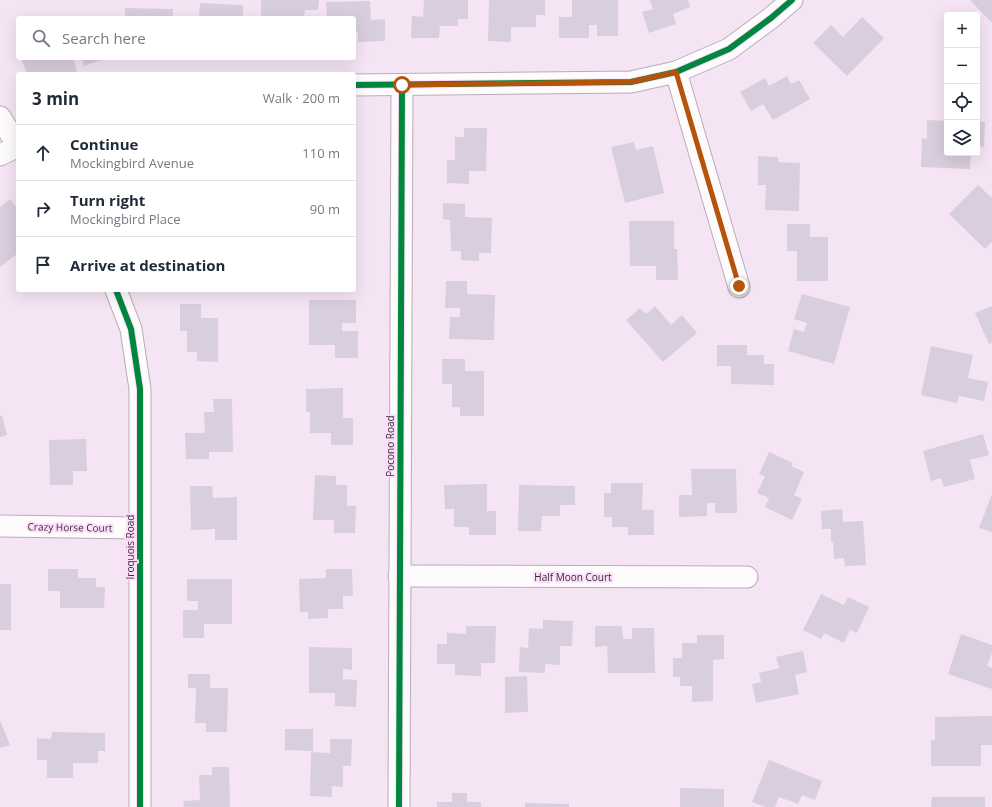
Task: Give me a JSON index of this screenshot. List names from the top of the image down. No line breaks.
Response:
{"streets":{"street":["Pocono Road","Crazy Horse Court","Iroquois Road","Half Moon Court"]},"crossings":[["Pocono Road","Half Moon Court"],["Crazy Horse Court","Iroquois Road"]],"page":{"map_buttons":["+","−"],"search":"Search here","heading":["3 min","Walk · 200 m"],"list":[["Continue","Mockingbird Avenue","110 m"],["Turn right","Mockingbird Place","90 m"],"Arrive at destination"]}}
